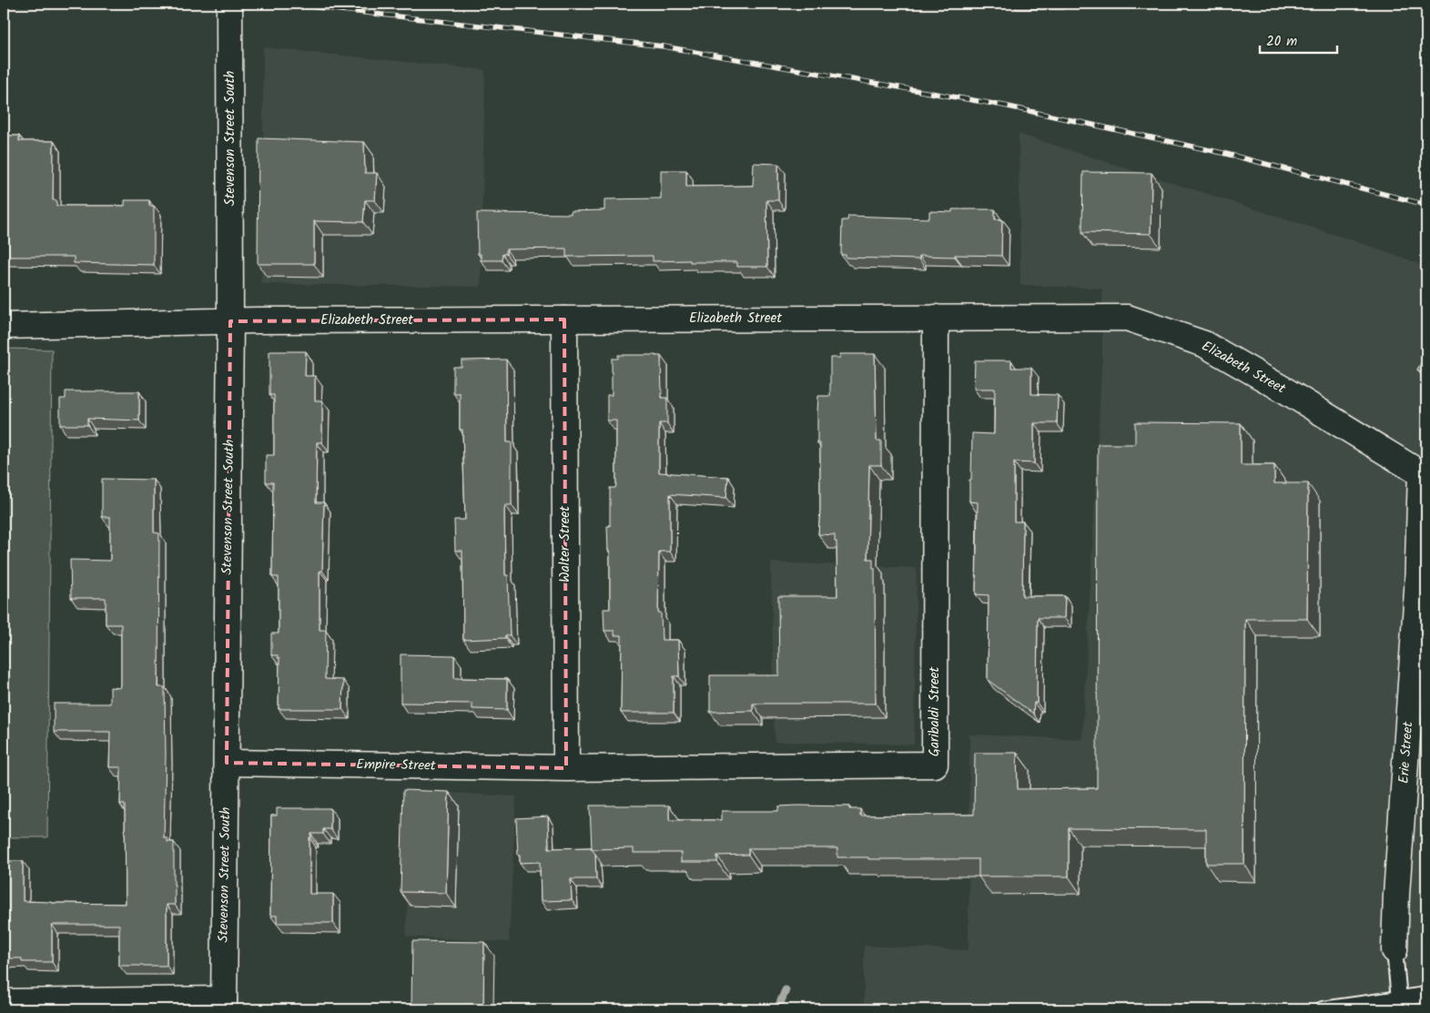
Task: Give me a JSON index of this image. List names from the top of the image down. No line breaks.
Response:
{"streets":{"street":["Stevenson Street South","Elizabeth Street","Walter Street","Garibaldi Street","Erie Street","Empire Street"]},"crossings":[["Stevenson Street South","Elizabeth Street"],["Stevenson Street South","Empire Street"],["Elizabeth Street","Walter Street"],["Elizabeth Street","Garibaldi Street"],["Elizabeth Street","Erie Street"],["Walter Street","Garibaldi Street"],["Walter Street","Empire Street"],["Garibaldi Street","Empire Street"]],"scale_bar":"20 m"}
